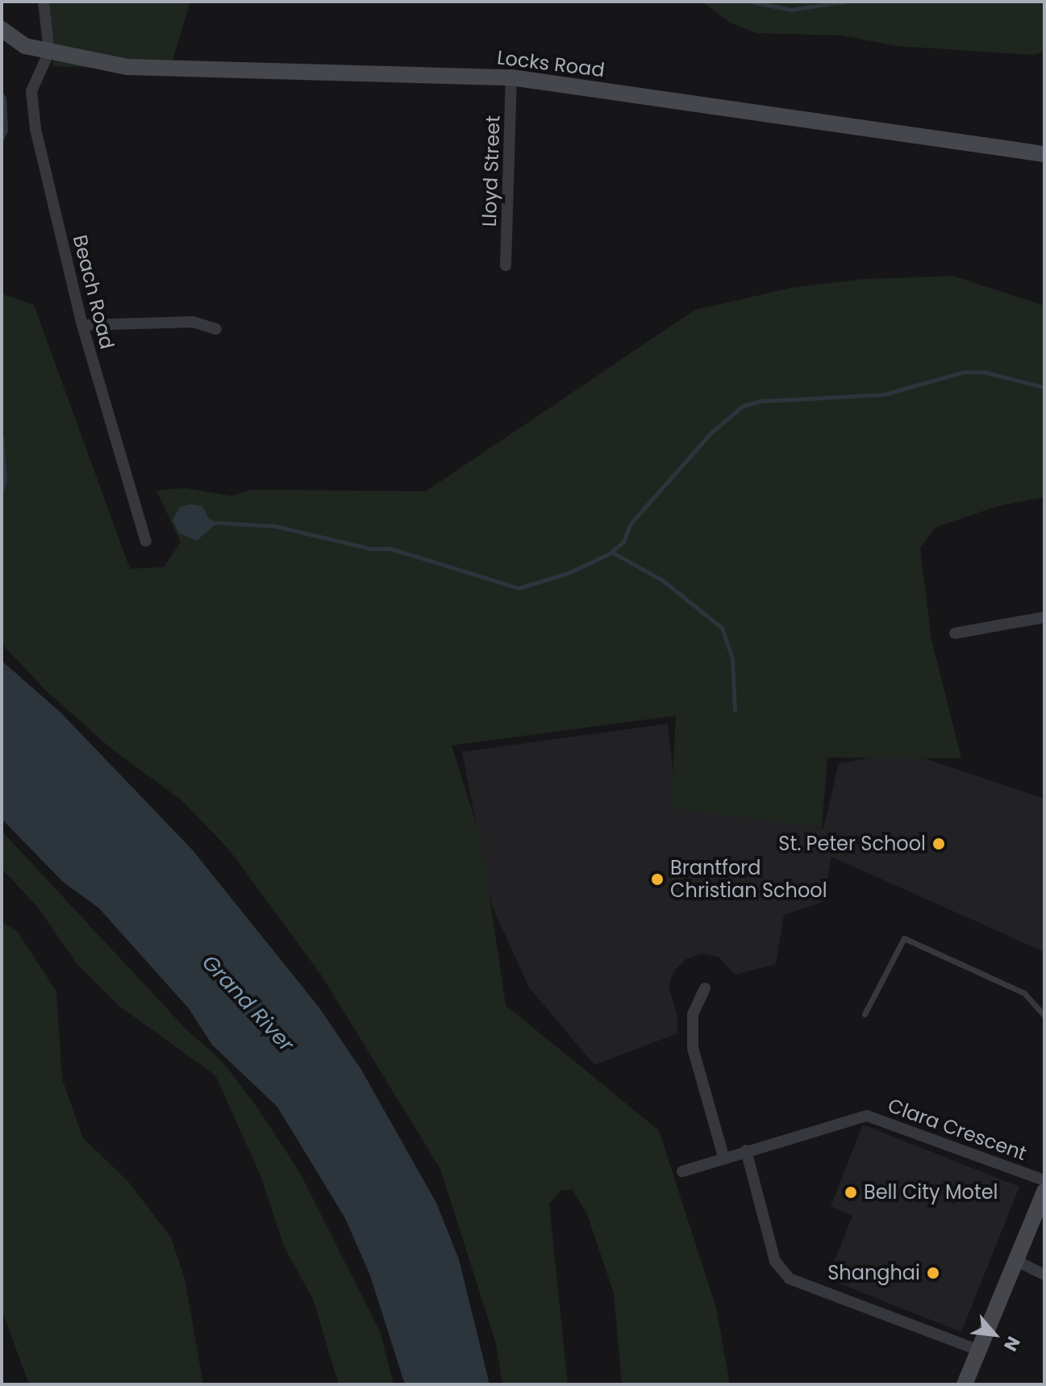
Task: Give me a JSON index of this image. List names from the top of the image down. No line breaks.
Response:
{"streets":{"street":["Locks Road","Lloyd Street","Beach Road","Clara Crescent"]},"crossings":[["Locks Road","Lloyd Street"],["Locks Road","Beach Road"]],"water":["Grand River"],"places":["St. Peter School","Brantford Christian School","Bell City Motel","Shanghai"],"north":"bottom right"}
